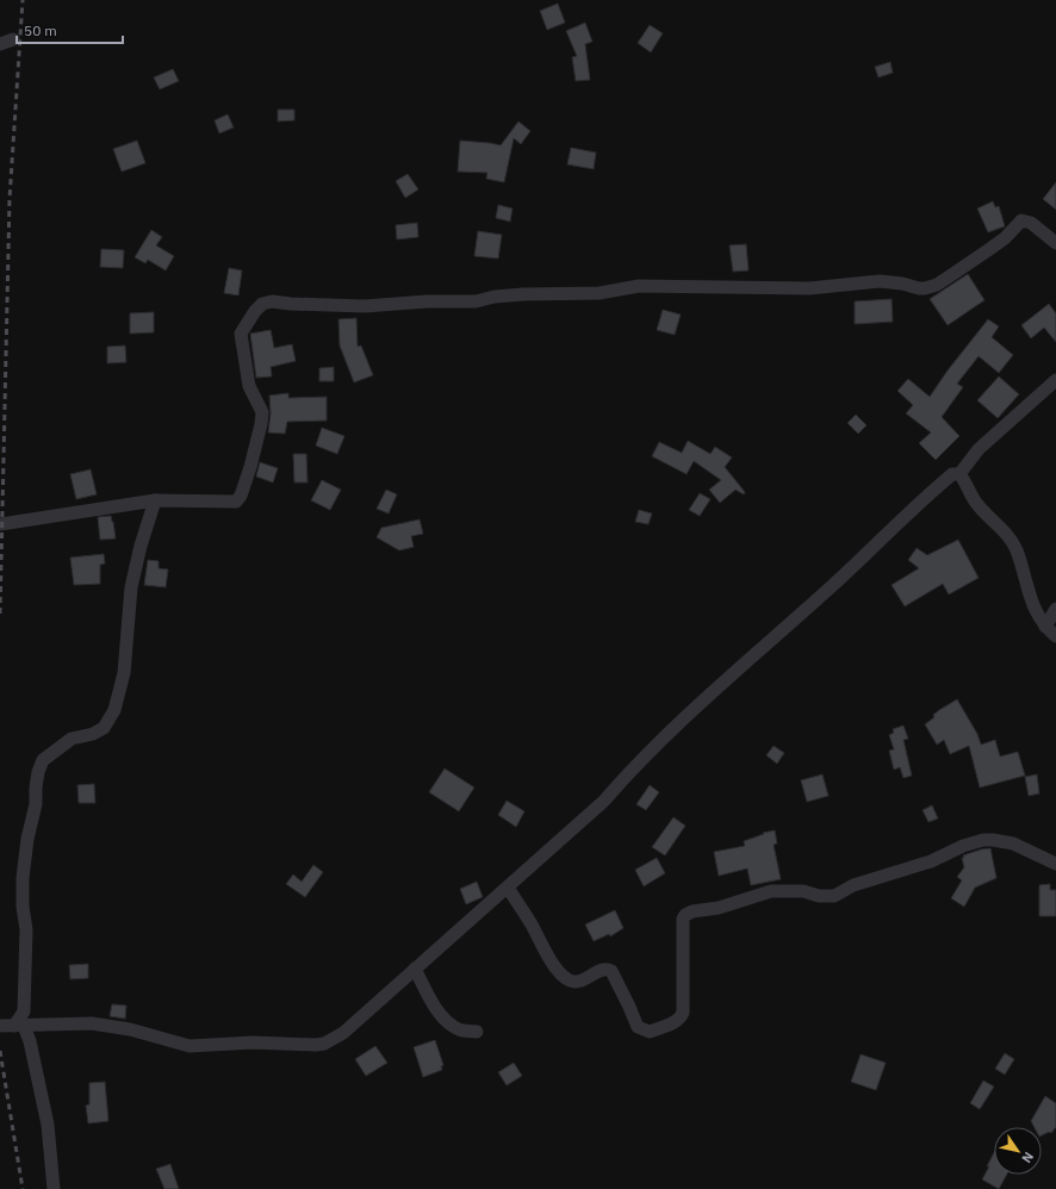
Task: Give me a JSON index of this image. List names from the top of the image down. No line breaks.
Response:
{"scale_bar":"50 m","north":"bottom right"}
